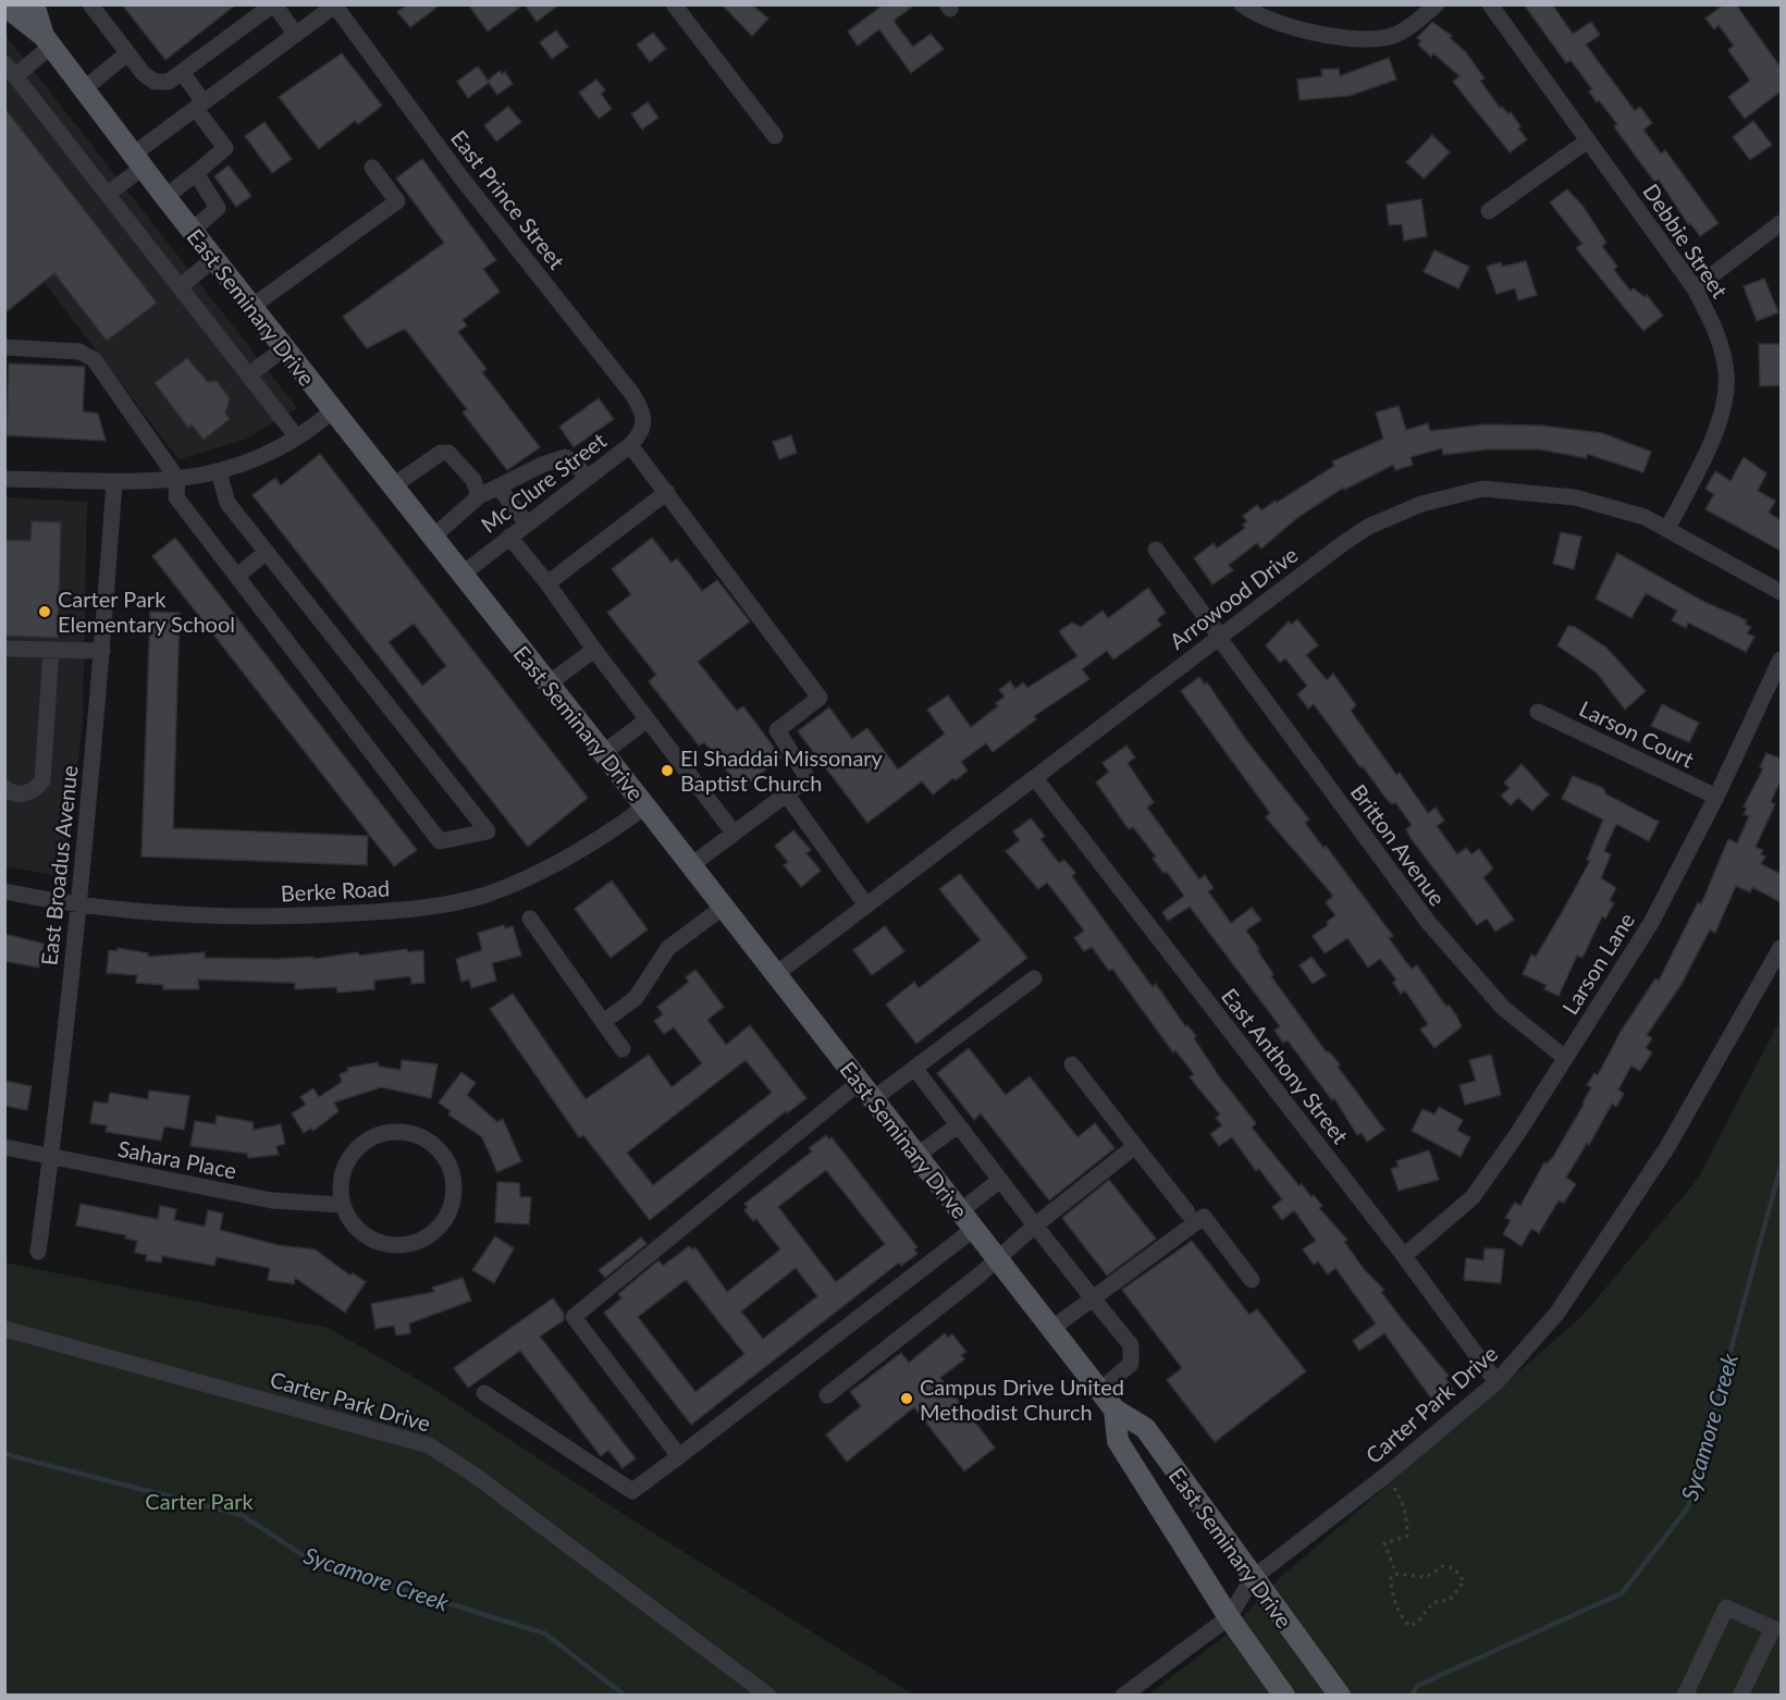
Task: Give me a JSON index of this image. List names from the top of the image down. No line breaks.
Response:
{"streets":{"main road":["East Seminary Drive"],"street":["East Prince Street","Debbie Street","Mc Clure Street","Arrowood Drive","Larson Court","Britton Avenue","East Broadus Avenue","Berke Road","Larson Lane","East Anthony Street","Sahara Place","Carter Park Drive"]},"crossings":[["East Prince Street","Mc Clure Street"],["Debbie Street","Arrowood Drive"],["East Seminary Drive","Mc Clure Street"],["East Seminary Drive","Arrowood Drive"],["East Seminary Drive","Berke Road"],["East Seminary Drive","Carter Park Drive"],["Arrowood Drive","Britton Avenue"],["Arrowood Drive","East Anthony Street"],["Larson Court","Larson Lane"],["Britton Avenue","Larson Lane"],["East Broadus Avenue","Berke Road"],["East Broadus Avenue","Sahara Place"],["Larson Lane","East Anthony Street"],["East Anthony Street","Carter Park Drive"]],"water":["Sycamore Creek"],"parks":["Carter Park"],"places":["Carter Park Elementary School","El Shaddai Missonary Baptist Church","Campus Drive United Methodist Church"]}
